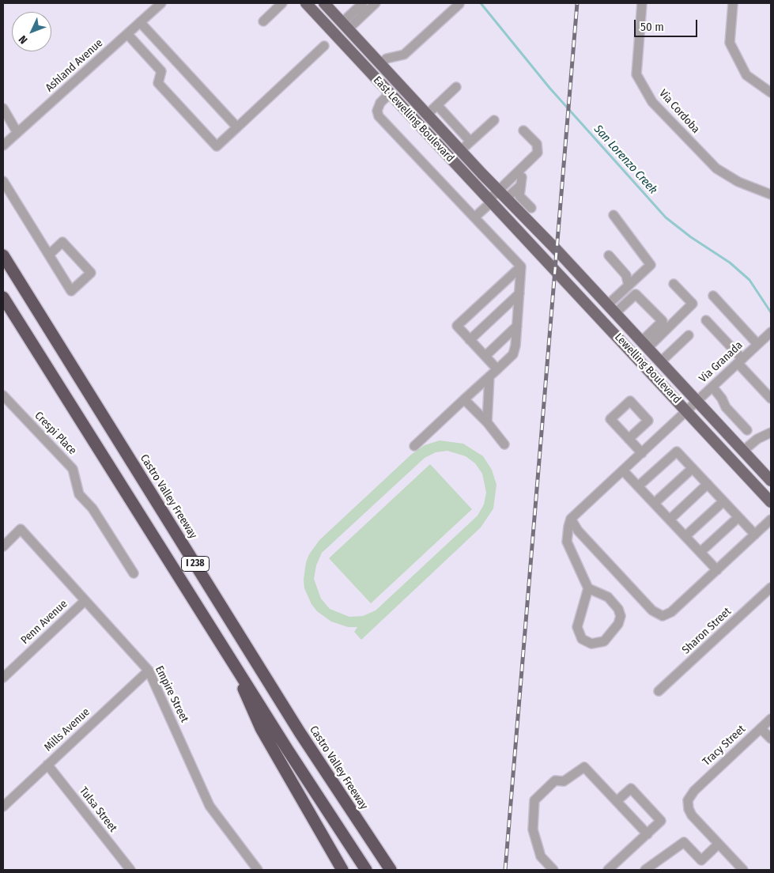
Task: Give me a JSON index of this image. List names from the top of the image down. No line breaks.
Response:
{"streets":{"highway":["Castro Valley Freeway","I 238"],"main road":["East Lewelling Boulevard","Lewelling Boulevard"],"street":["Ashland Avenue","Via Cordoba","Via Granada","Crespi Place","Penn Avenue","Sharon Street","Empire Street","Mills Avenue","Tracy Street","Tulsa Street"]},"crossings":[["East Lewelling Boulevard","Lewelling Boulevard"],["Via Granada","Lewelling Boulevard"],["Penn Avenue","Empire Street"],["Empire Street","Mills Avenue"],["Mills Avenue","Tulsa Street"]],"water":["San Lorenzo Creek"],"scale_bar":"50 m","north":"bottom left"}
